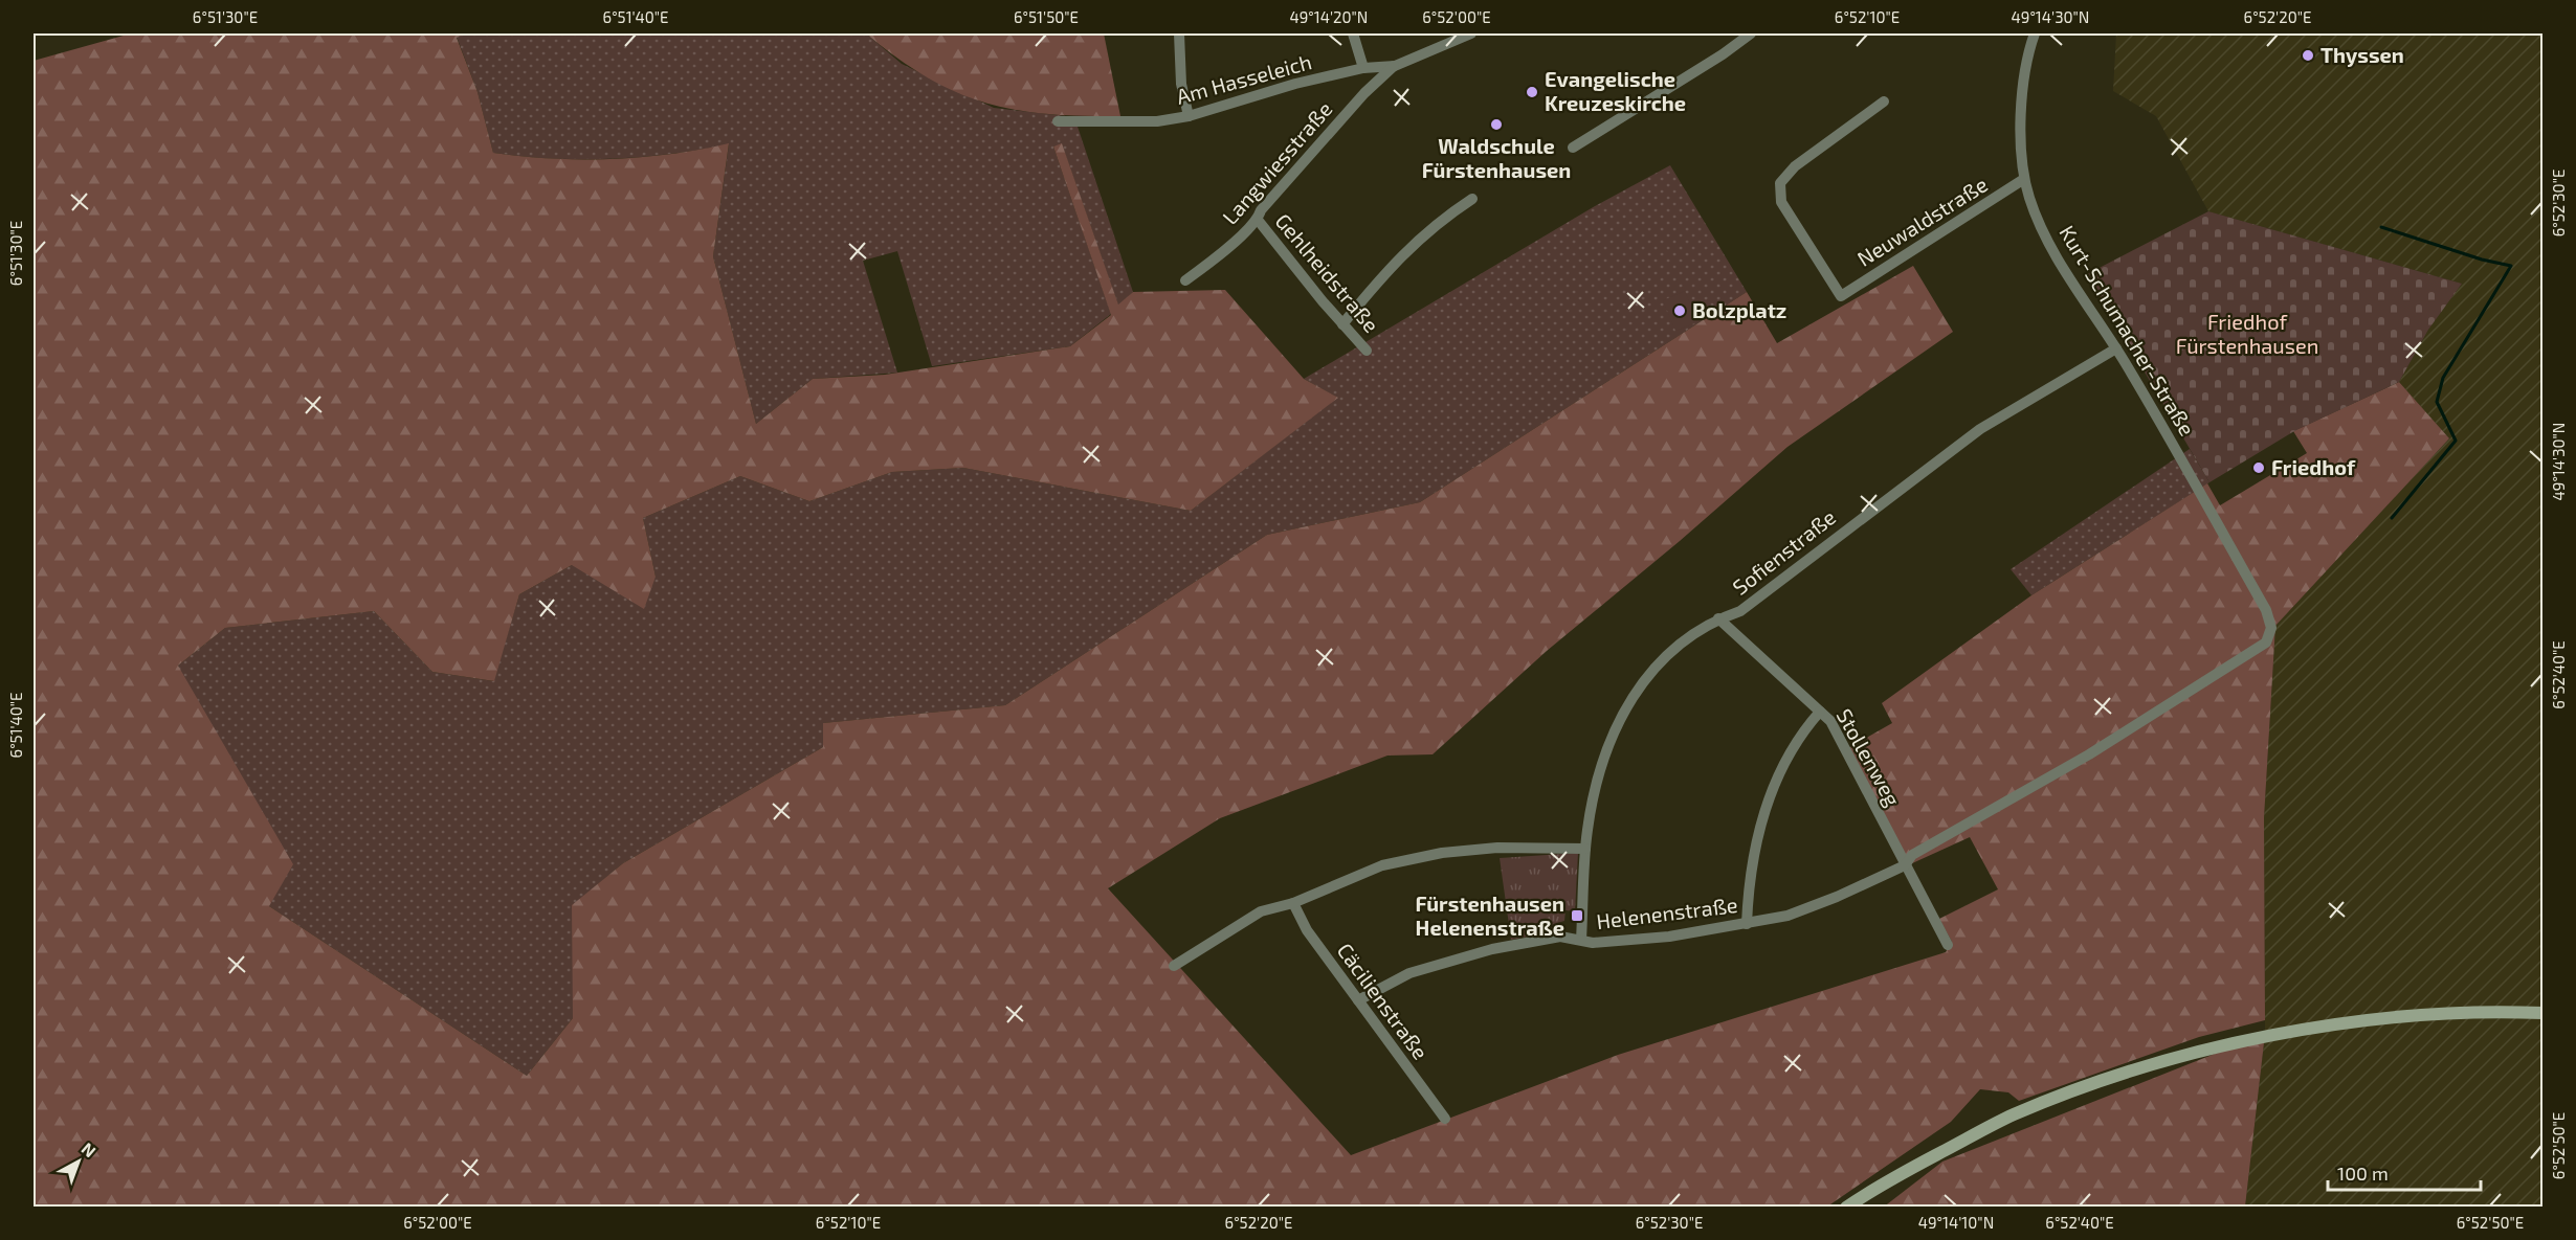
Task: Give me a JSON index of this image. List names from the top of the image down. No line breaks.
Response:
{"streets":{"street":["Am Hasseleich","Langwiesstraße","Neuwaldstraße","Gehlheidstraße","Kurt-Schumacher-Straße","Sofienstraße","Stollenweg","Helenenstraße","Cäcilienstraße"]},"crossings":[["Am Hasseleich","Langwiesstraße"],["Langwiesstraße","Gehlheidstraße"],["Neuwaldstraße","Kurt-Schumacher-Straße"],["Kurt-Schumacher-Straße","Sofienstraße"],["Kurt-Schumacher-Straße","Stollenweg"],["Kurt-Schumacher-Straße","Helenenstraße"],["Sofienstraße","Stollenweg"],["Sofienstraße","Helenenstraße"],["Stollenweg","Helenenstraße"],["Helenenstraße","Cäcilienstraße"]],"parks":["Friedhof Fürstenhausen"],"places":{"other":["Thyssen","Evangelische Kreuzeskirche","Waldschule Fürstenhausen","Bolzplatz","Friedhof"],"transit":["Fürstenhausen Helenenstraße"]},"scale_bar":"100 m","north":"top right","coordinates":["6°51'30\"E","6°51'40\"E","6°51'50\"E","49°14'20\"N","6°52'00\"E","6°52'10\"E","49°14'30\"N","6°52'20\"E","6°52'30\"E","6°52'40\"E","6°52'50\"E","49°14'10\"N"]}
